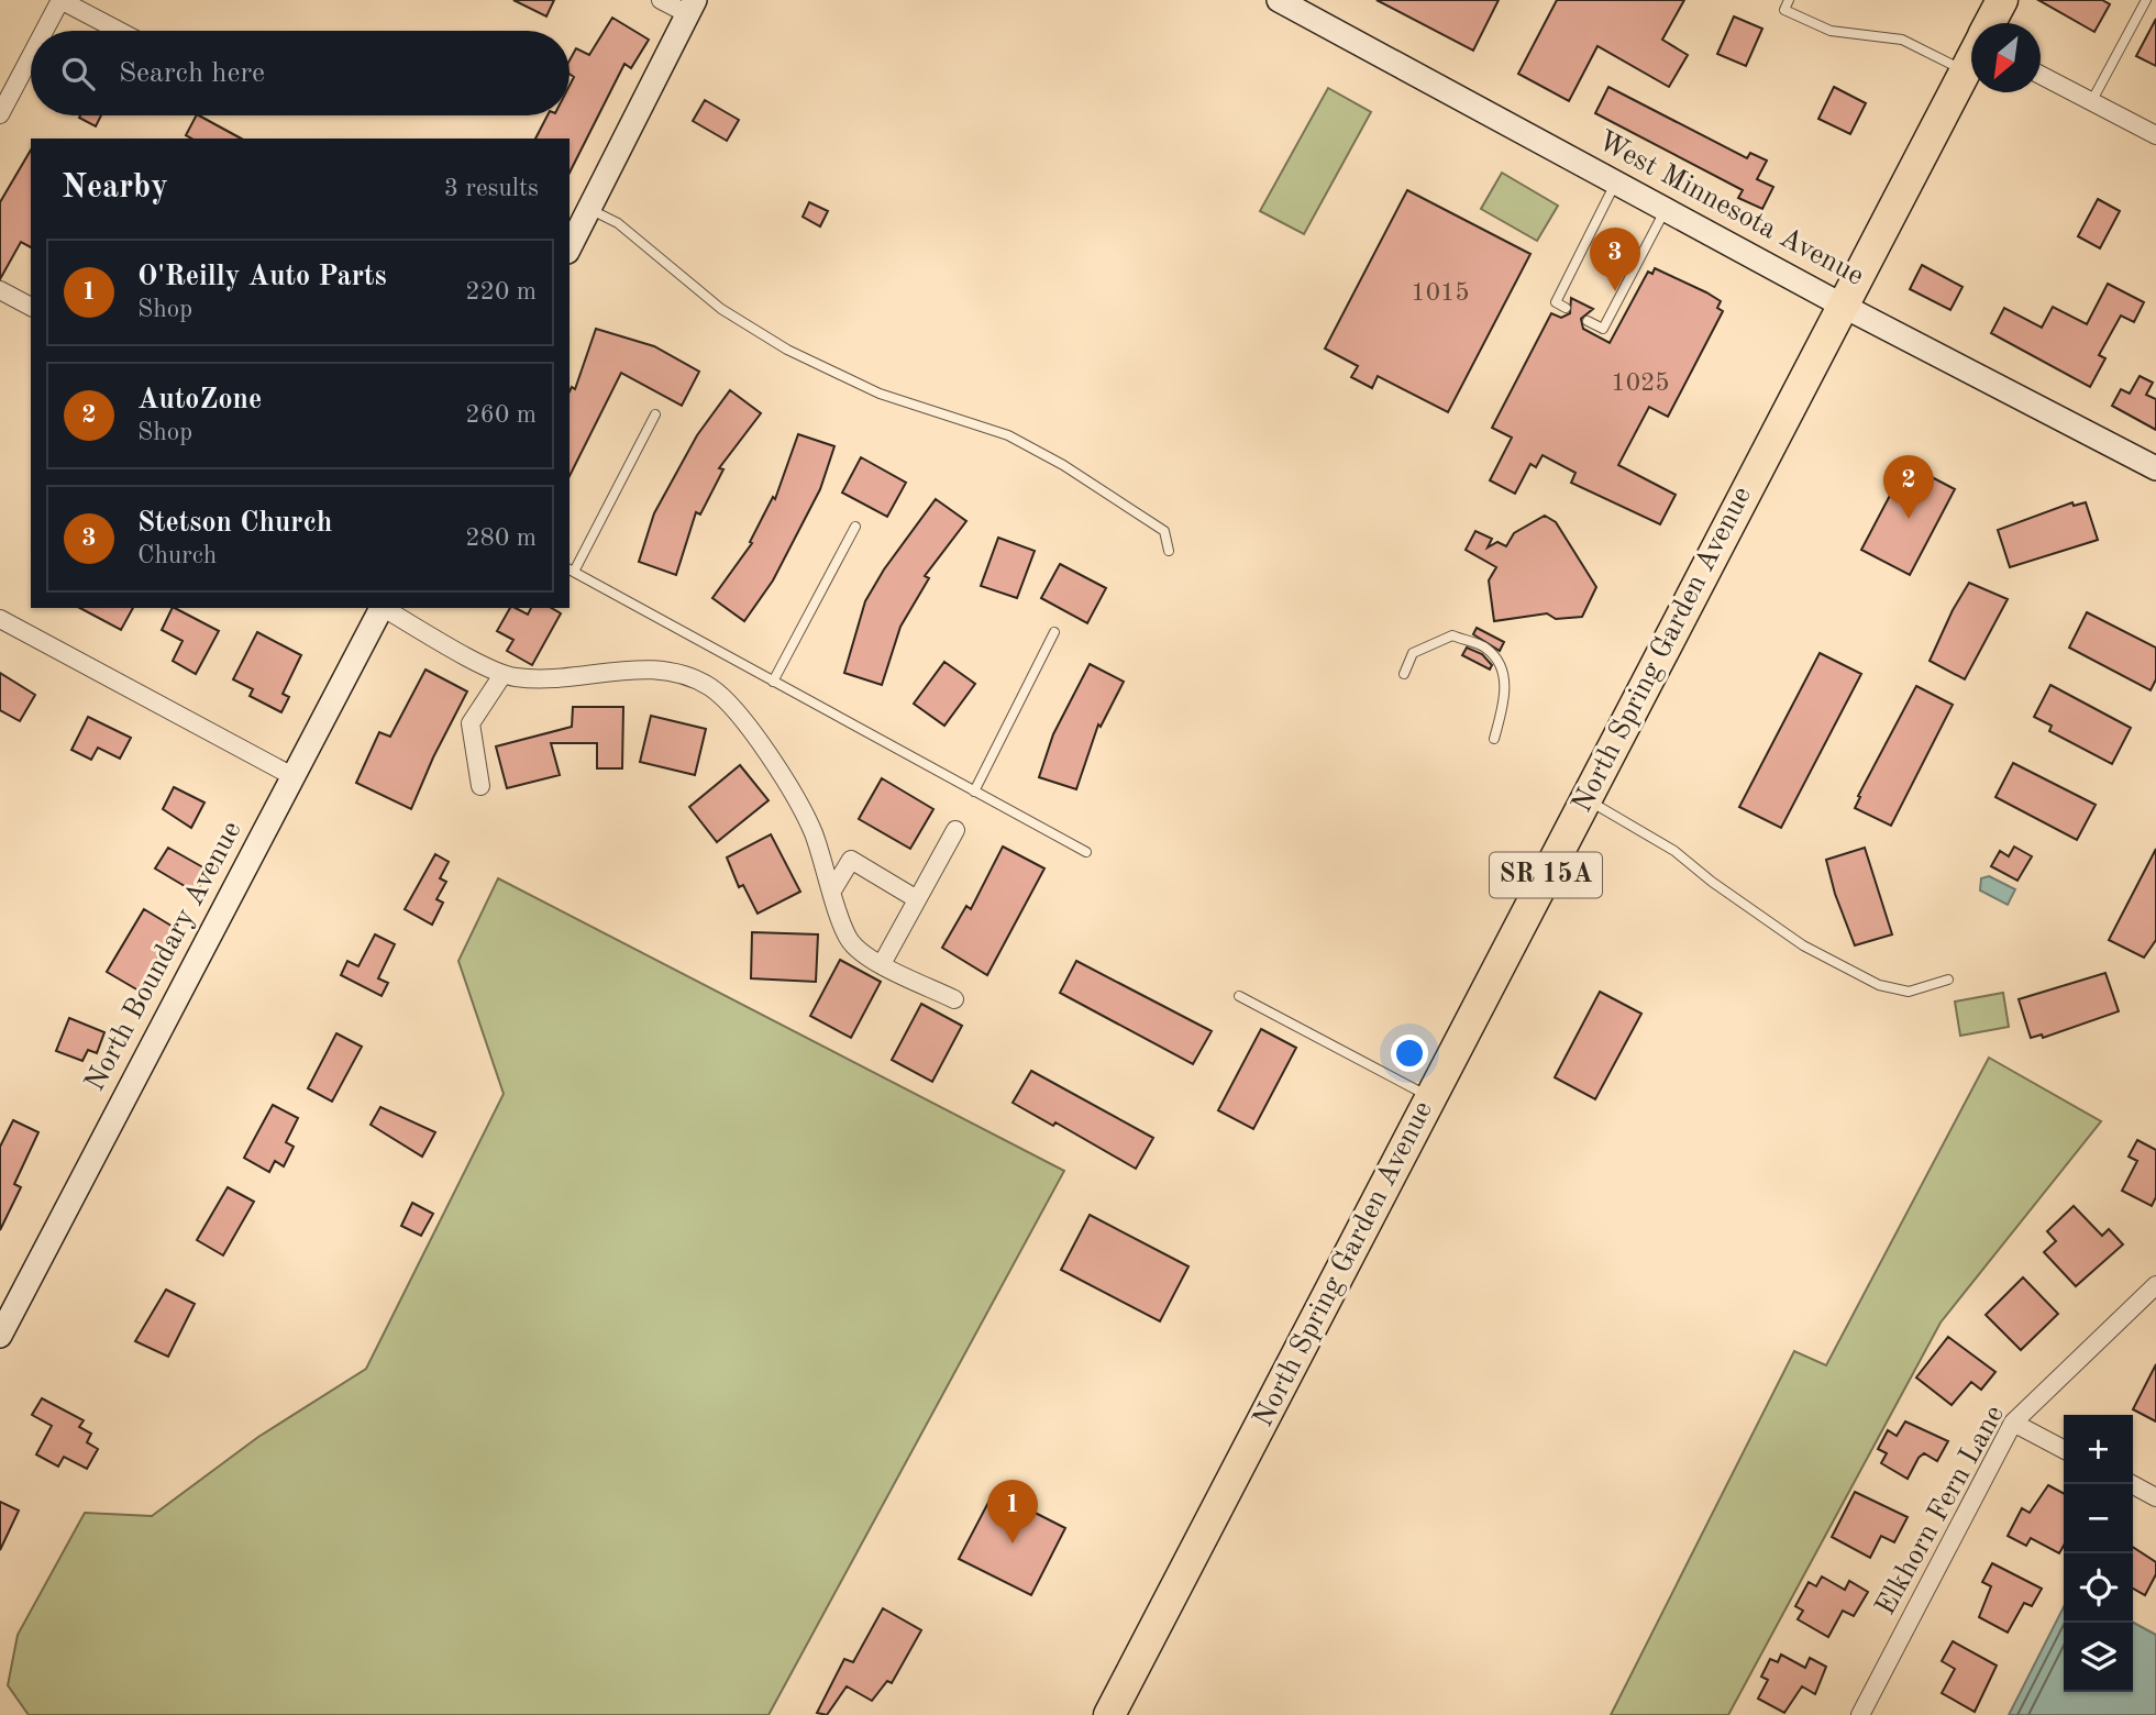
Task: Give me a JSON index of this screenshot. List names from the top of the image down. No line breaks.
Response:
{"streets":{"highway":["North Spring Garden Avenue","SR 15A"],"street":["West Minnesota Avenue","North Boundary Avenue","Elkhorn Fern Lane"]},"crossings":[["West Minnesota Avenue","North Spring Garden Avenue"]],"house_numbers":["1015","1025"],"north":"bottom left","page":{"search":"Search here","heading":["Nearby","3 results"],"pins":["3","2","1"],"list":[{"mark":"1","name":"O'Reilly Auto Parts","note":"Shop","value":"220 m"},{"mark":"2","name":"AutoZone","note":"Shop","value":"260 m"},{"mark":"3","name":"Stetson Church","note":"Church","value":"280 m"}],"map_buttons":["+","−"]}}
